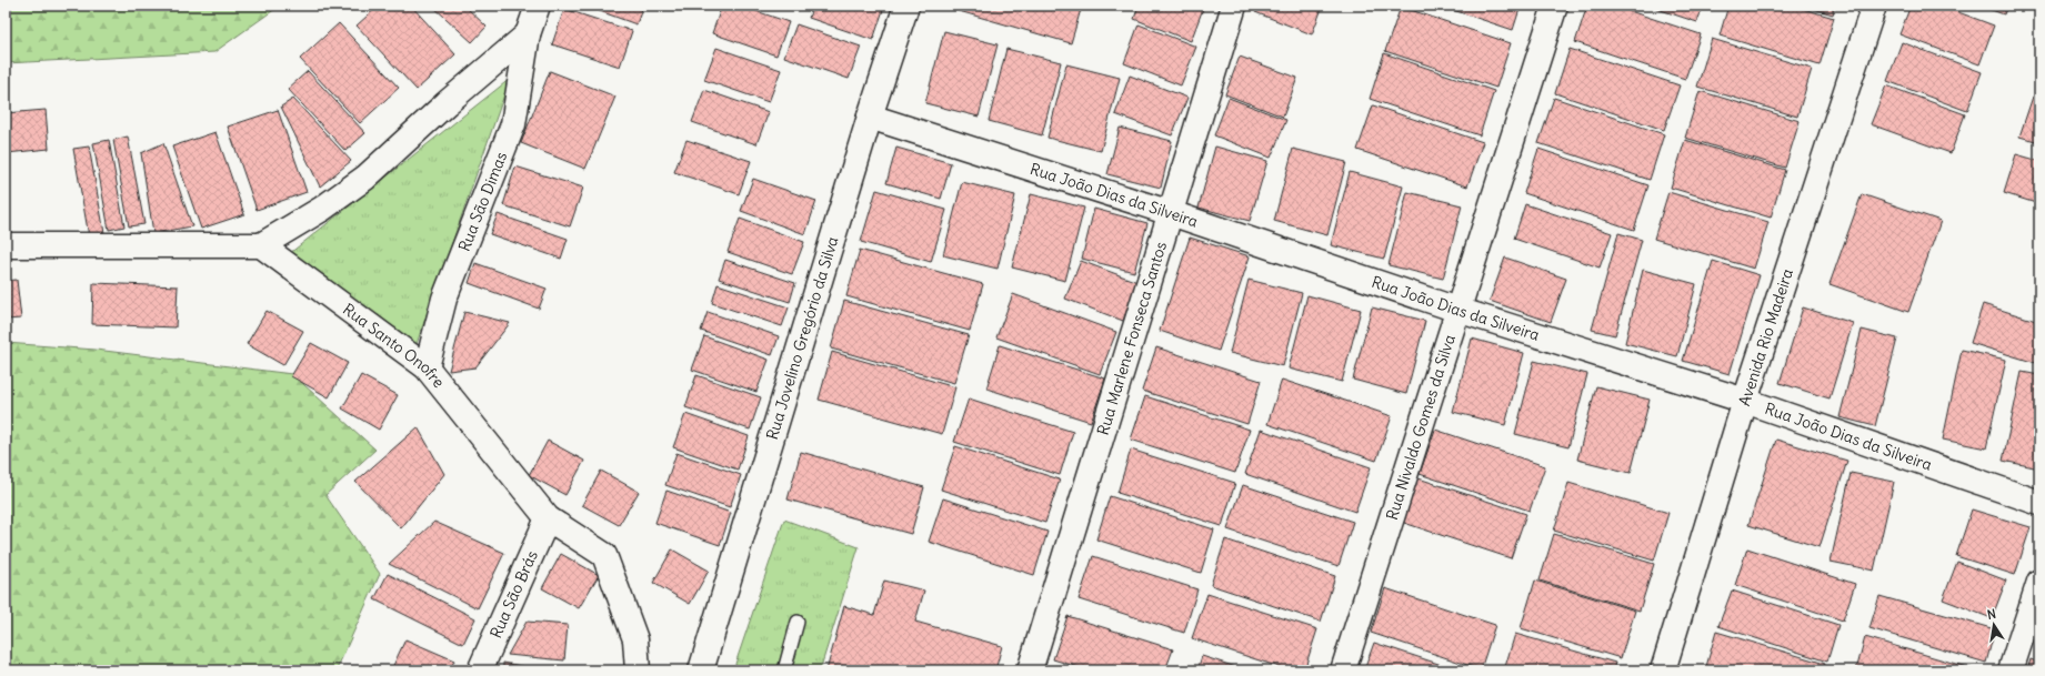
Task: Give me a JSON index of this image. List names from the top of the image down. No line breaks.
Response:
{"streets":{"street":["Rua João Dias da Silveira","Rua São Dimas","Rua Jovelino Gregório da Silva","Avenida Rio Madeira","Rua Marlene Fonseca Santos","Rua Santo Onofre","Rua Nivaldo Gomes da Silva","Rua São Brás"]},"crossings":[["Rua João Dias da Silveira","Rua Jovelino Gregório da Silva"],["Rua João Dias da Silveira","Avenida Rio Madeira"],["Rua João Dias da Silveira","Rua Marlene Fonseca Santos"],["Rua João Dias da Silveira","Rua Nivaldo Gomes da Silva"],["Rua São Dimas","Rua Santo Onofre"],["Rua Santo Onofre","Rua São Brás"]],"north":"top"}
